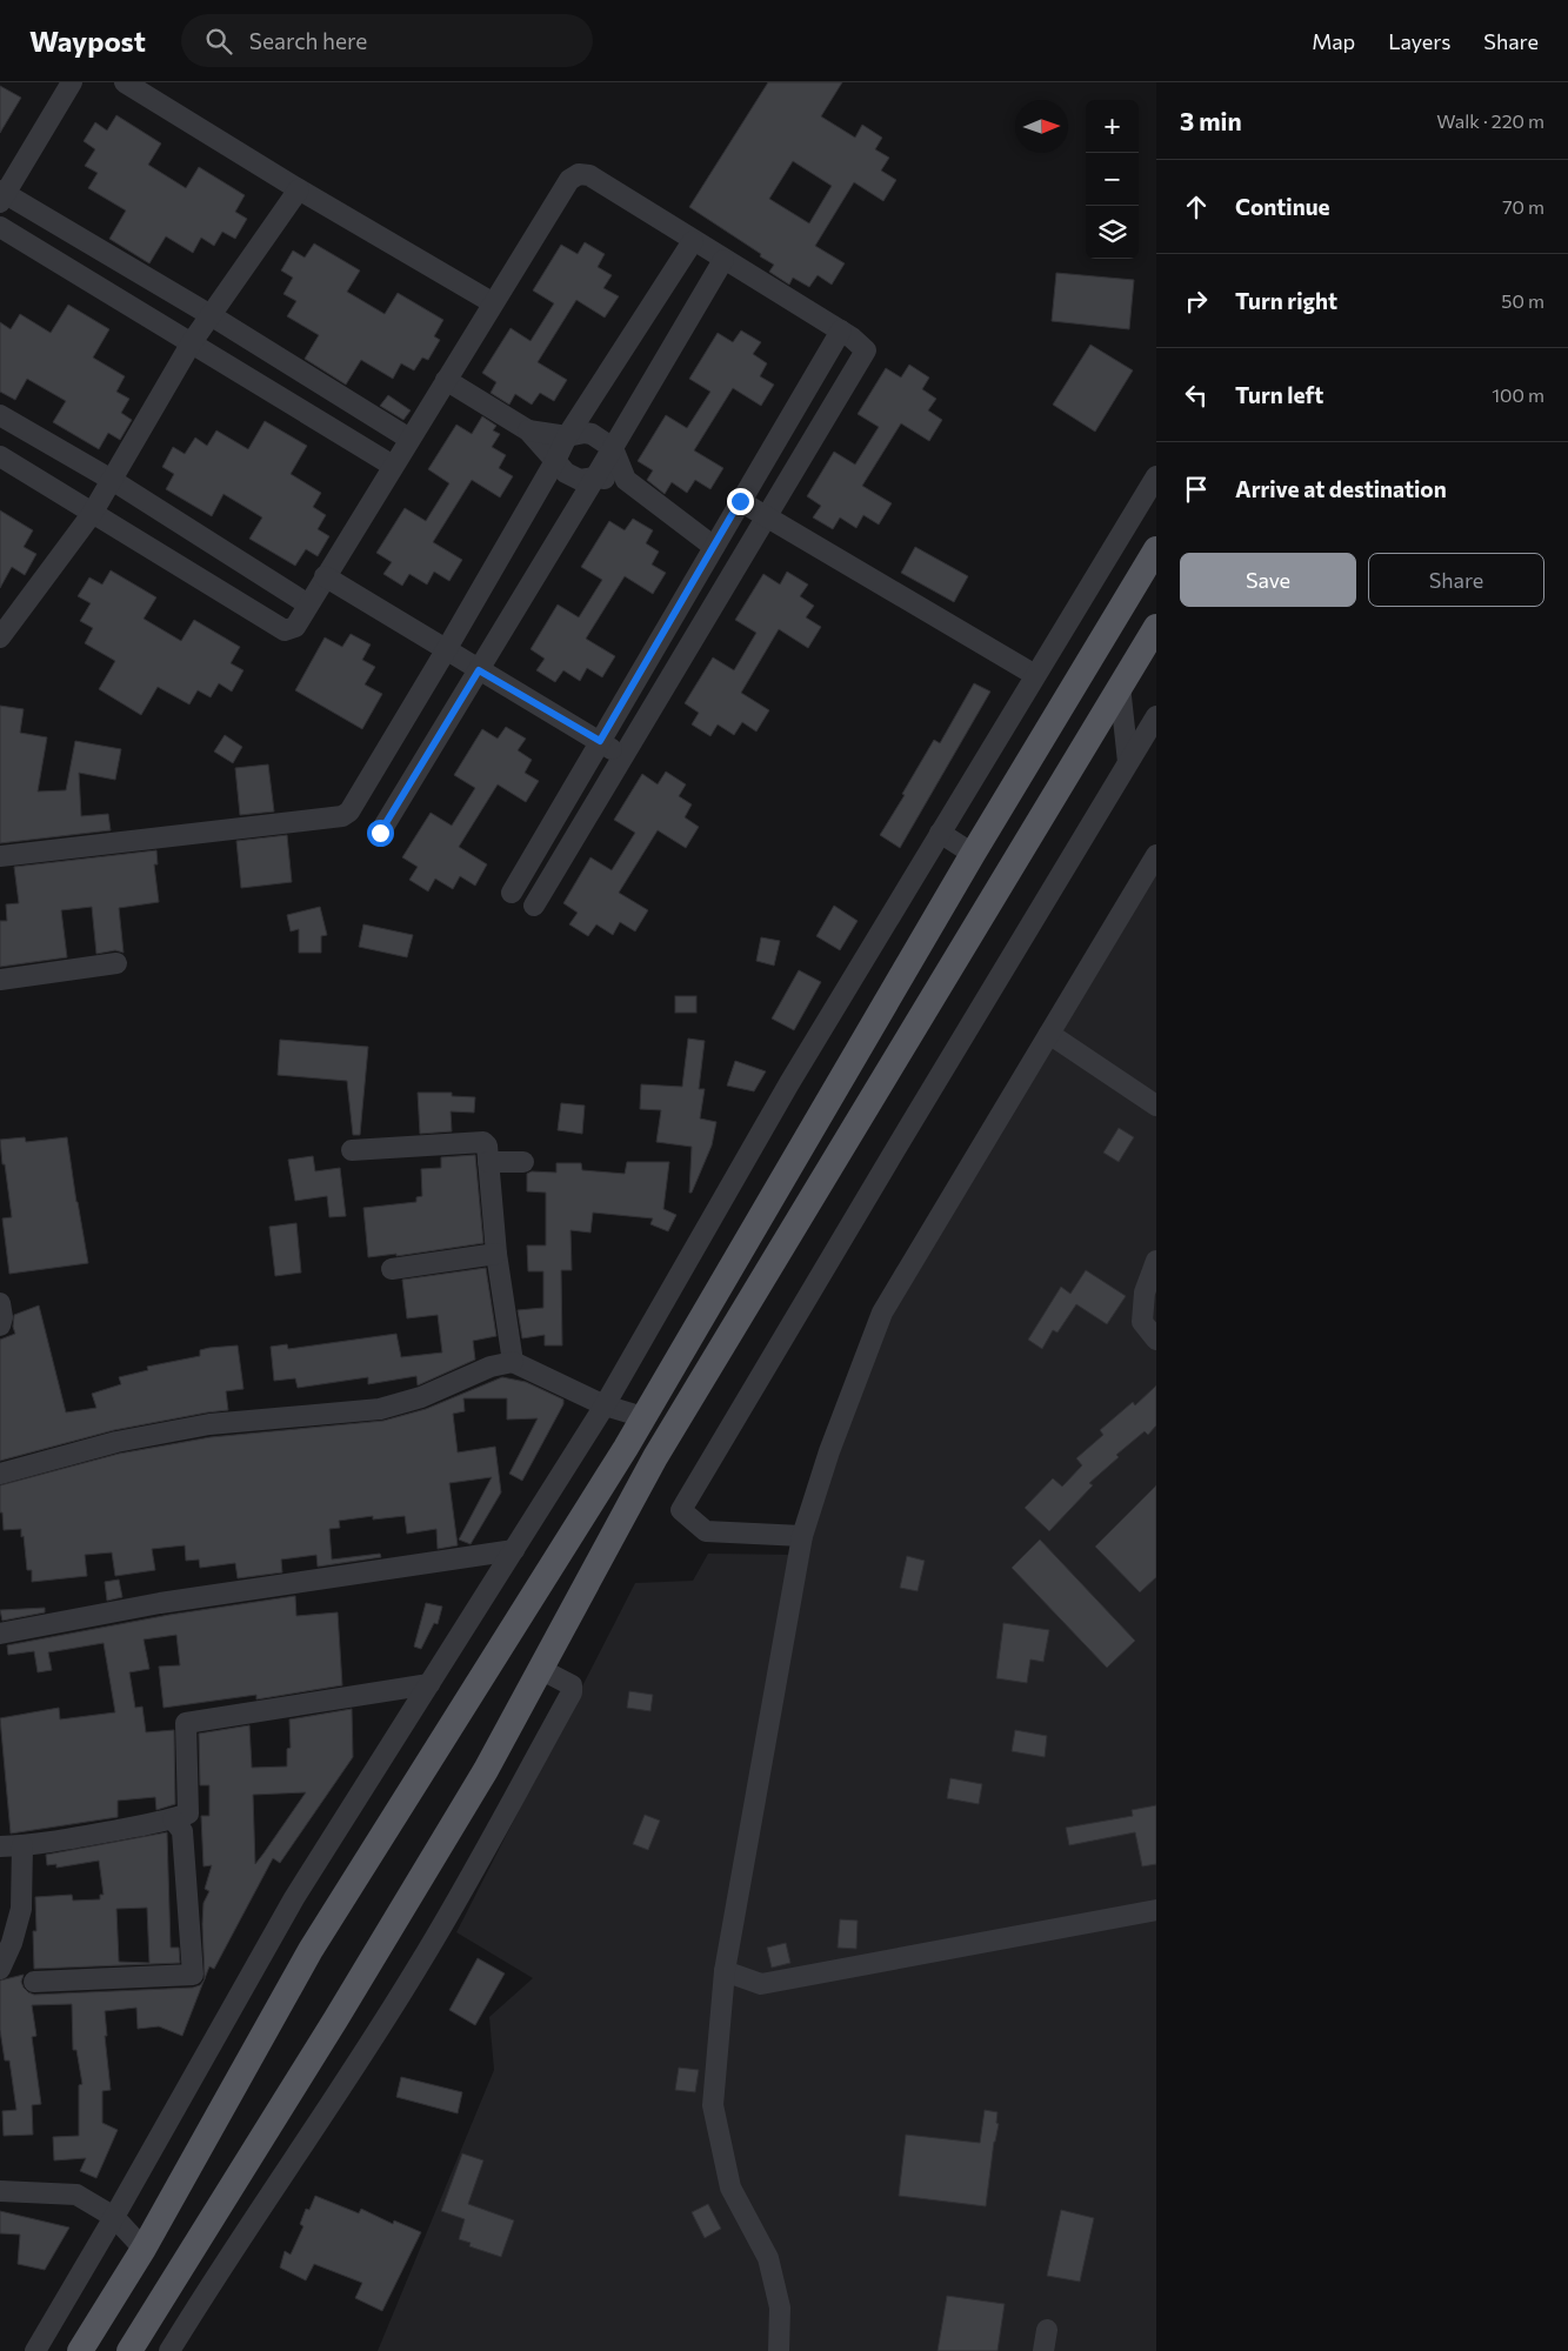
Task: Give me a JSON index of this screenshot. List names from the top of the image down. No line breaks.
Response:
{"north":"right","page":{"header":"Waypost","search":"Search here","nav":["Map","Layers","Share"],"heading":["3 min","Walk · 220 m"],"map_buttons":["+","−"],"list":[["Continue","70 m"],["Turn right","50 m"],["Turn left","100 m"],"Arrive at destination"],"buttons":["Save","Share"]}}
